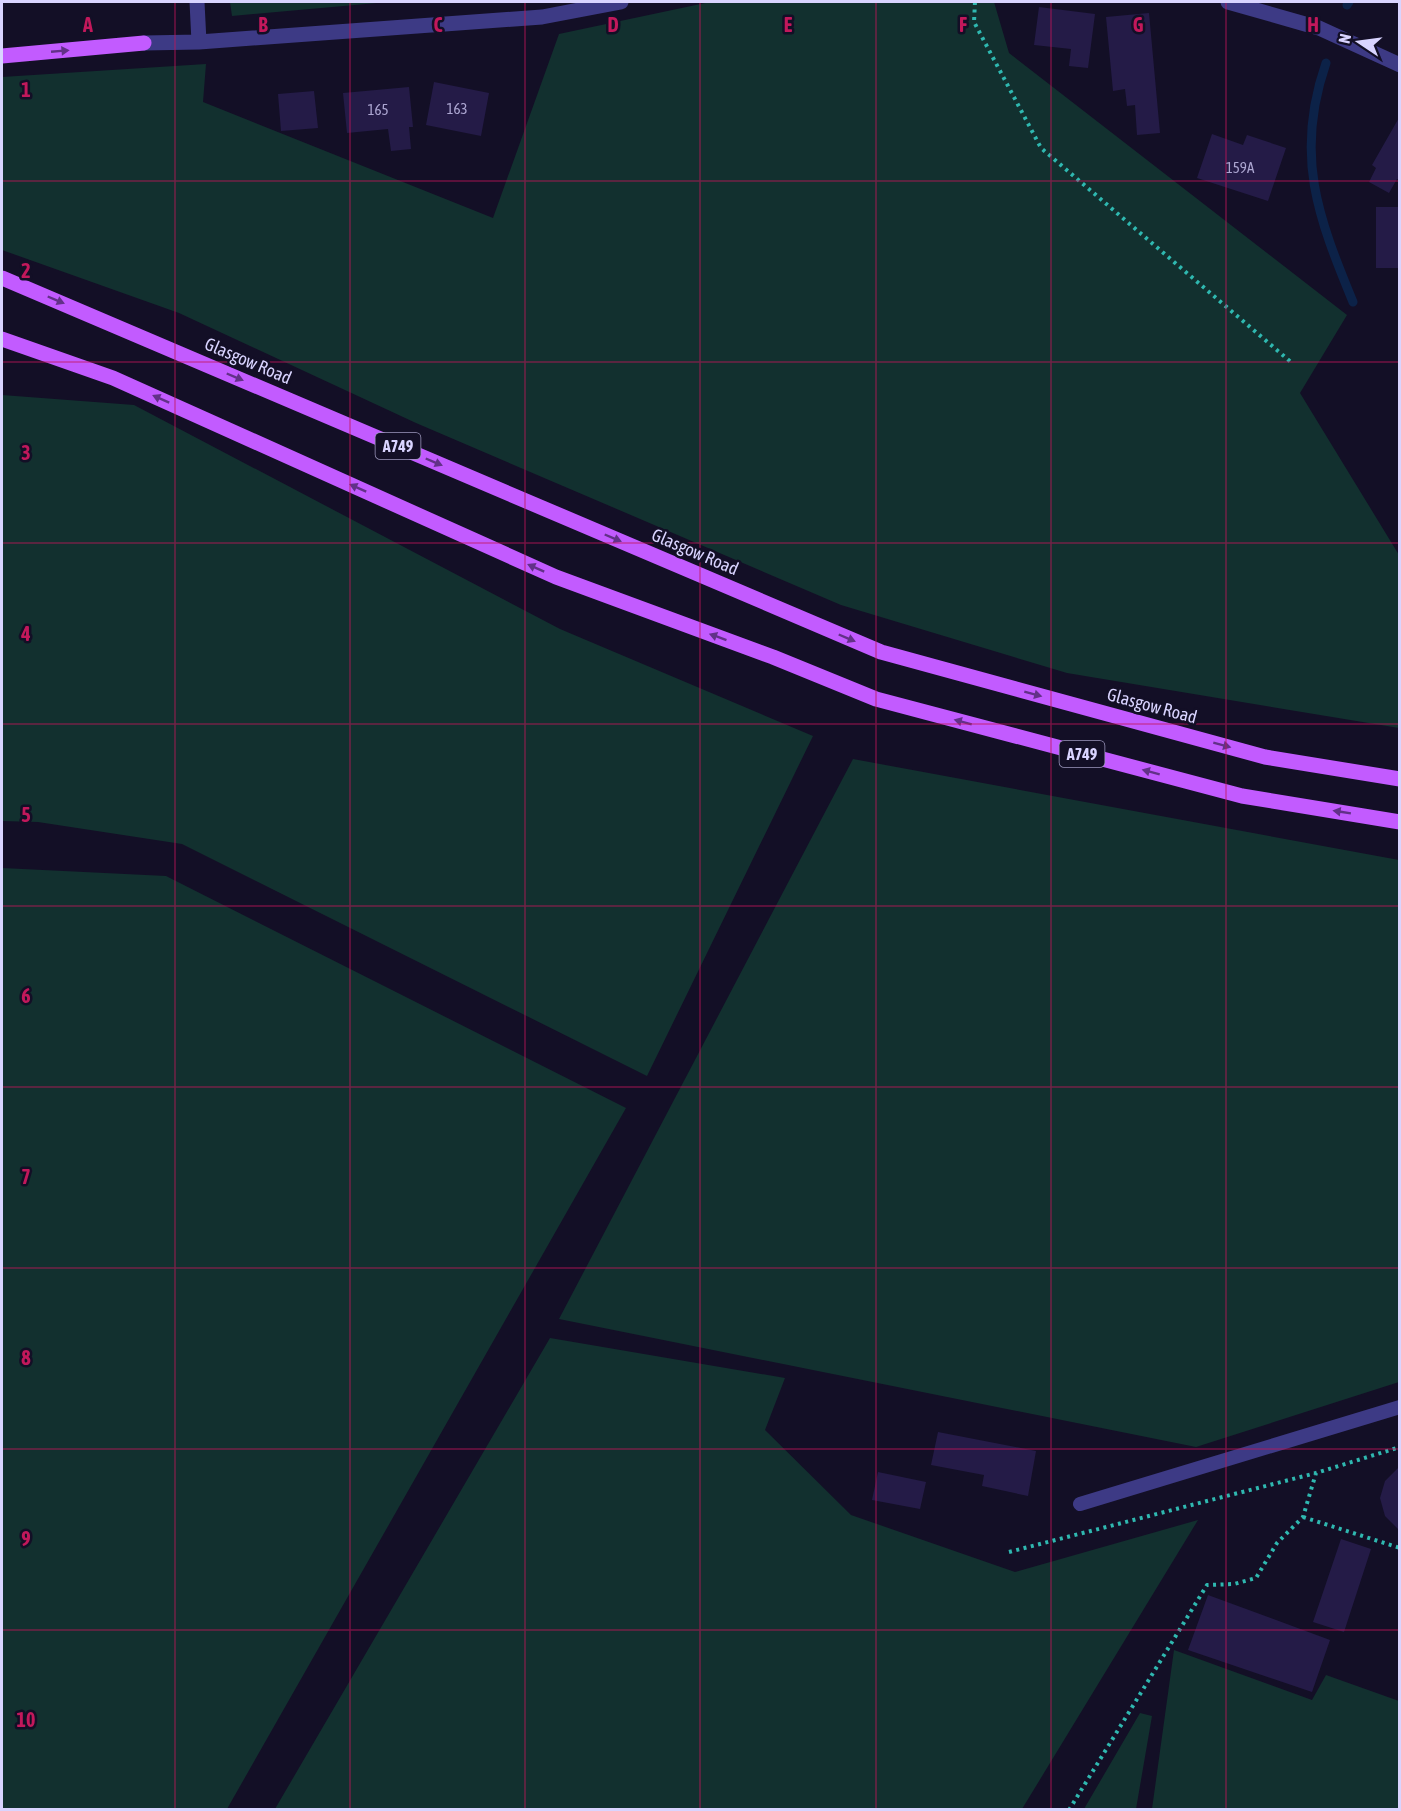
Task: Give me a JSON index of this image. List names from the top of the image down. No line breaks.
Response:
{"streets":{"main road":["Glasgow Road","A749"]},"house_numbers":["163","165","159A"],"north":"left","grid":{"columns":["A","B","C","D","E","F","G","H"],"rows":["1","2","3","4","5","6","7","8","9","10"]}}
